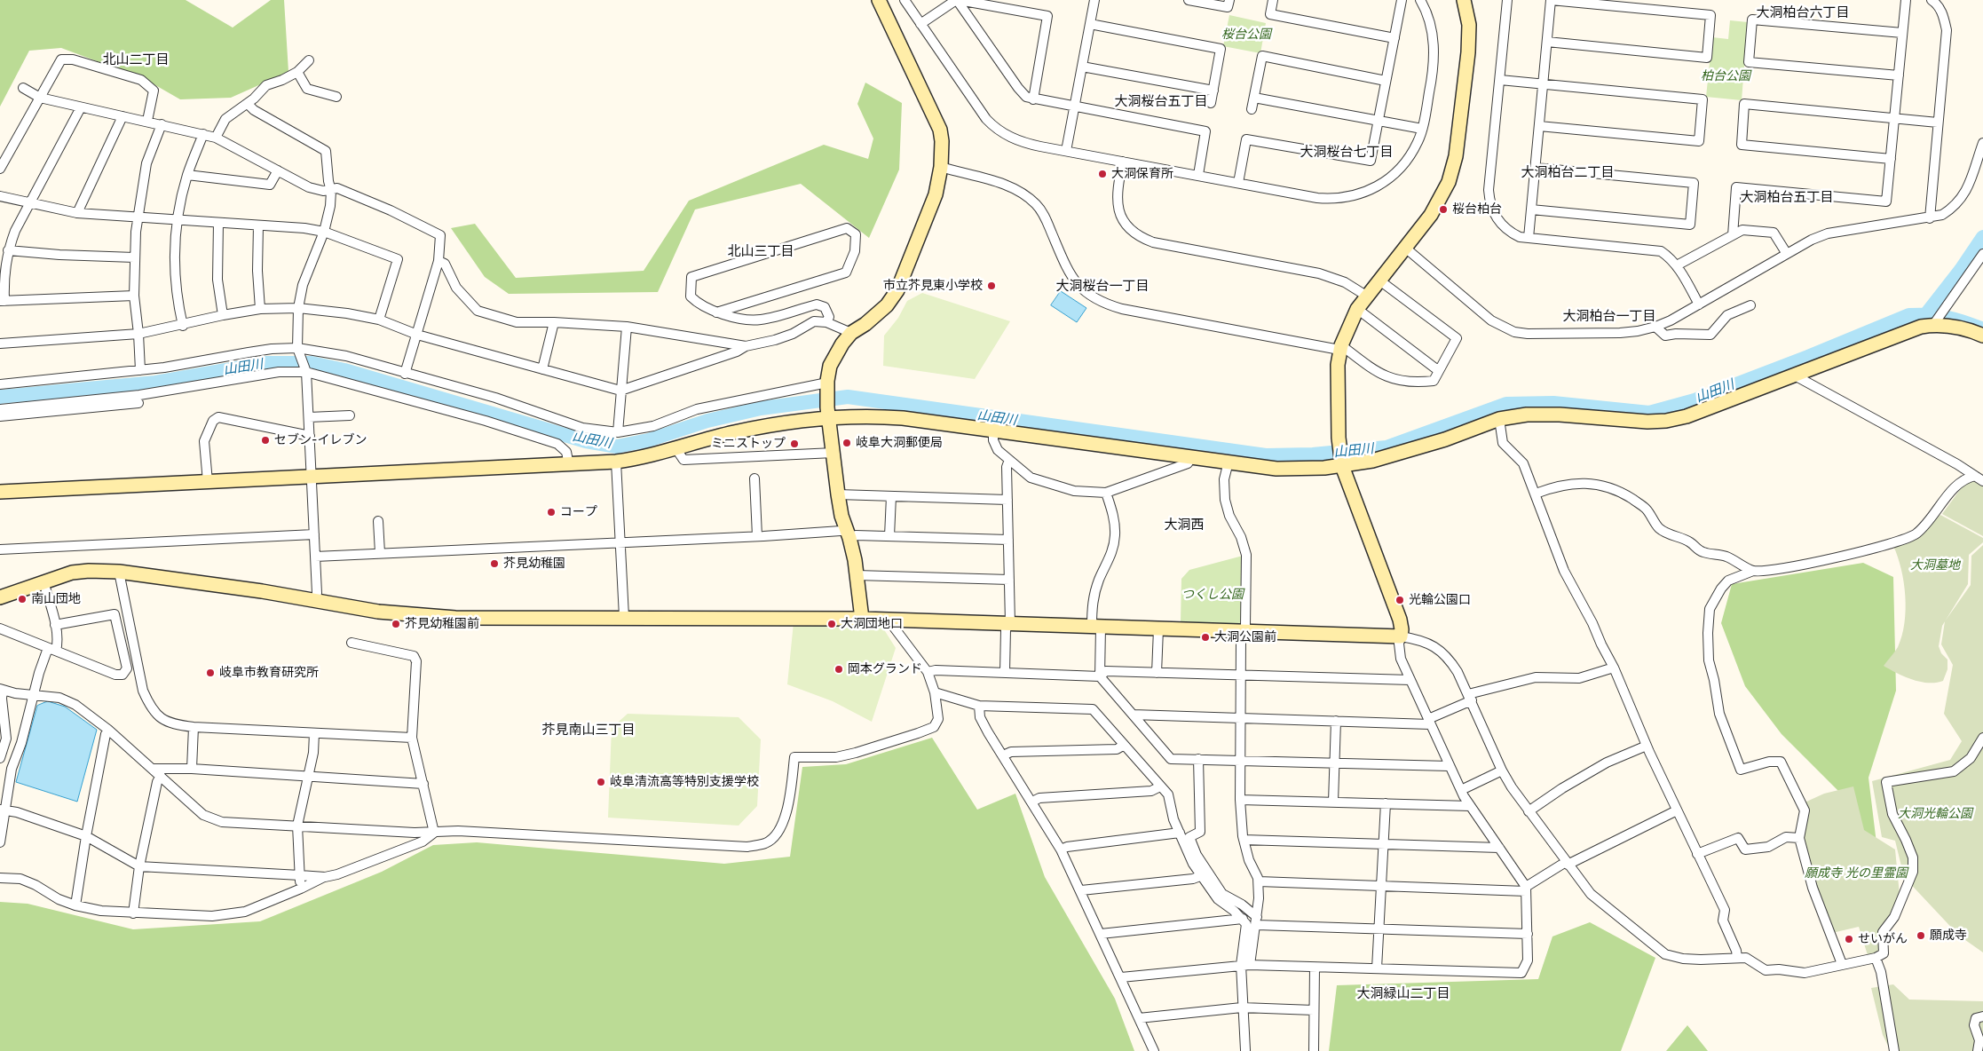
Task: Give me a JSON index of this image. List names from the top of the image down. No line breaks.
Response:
{"districts":["大洞柏台六丁目","北山二丁目","大洞桜台五丁目","大洞桜台七丁目","大洞柏台二丁目","大洞柏台五丁目","北山三丁目","大洞桜台一丁目","大洞柏台一丁目","大洞西","芥見南山三丁目","大洞緑山二丁目"],"water":["山田川"],"parks":["桜台公園","柏台公園","大洞墓地","つくし公園","大洞光輪公園","願成寺 光の里霊園"],"places":["大洞保育所","桜台柏台","市立芥見東小学校","セブン-イレブン","岐阜大洞郵便局","ミニストップ","コープ","芥見幼稚園","南山団地","光輪公園口","芥見幼稚園前","大洞団地口","大洞公園前","岡本グランド","岐阜市教育研究所","岐阜清流高等特別支援学校","願成寺","せいがん"]}
